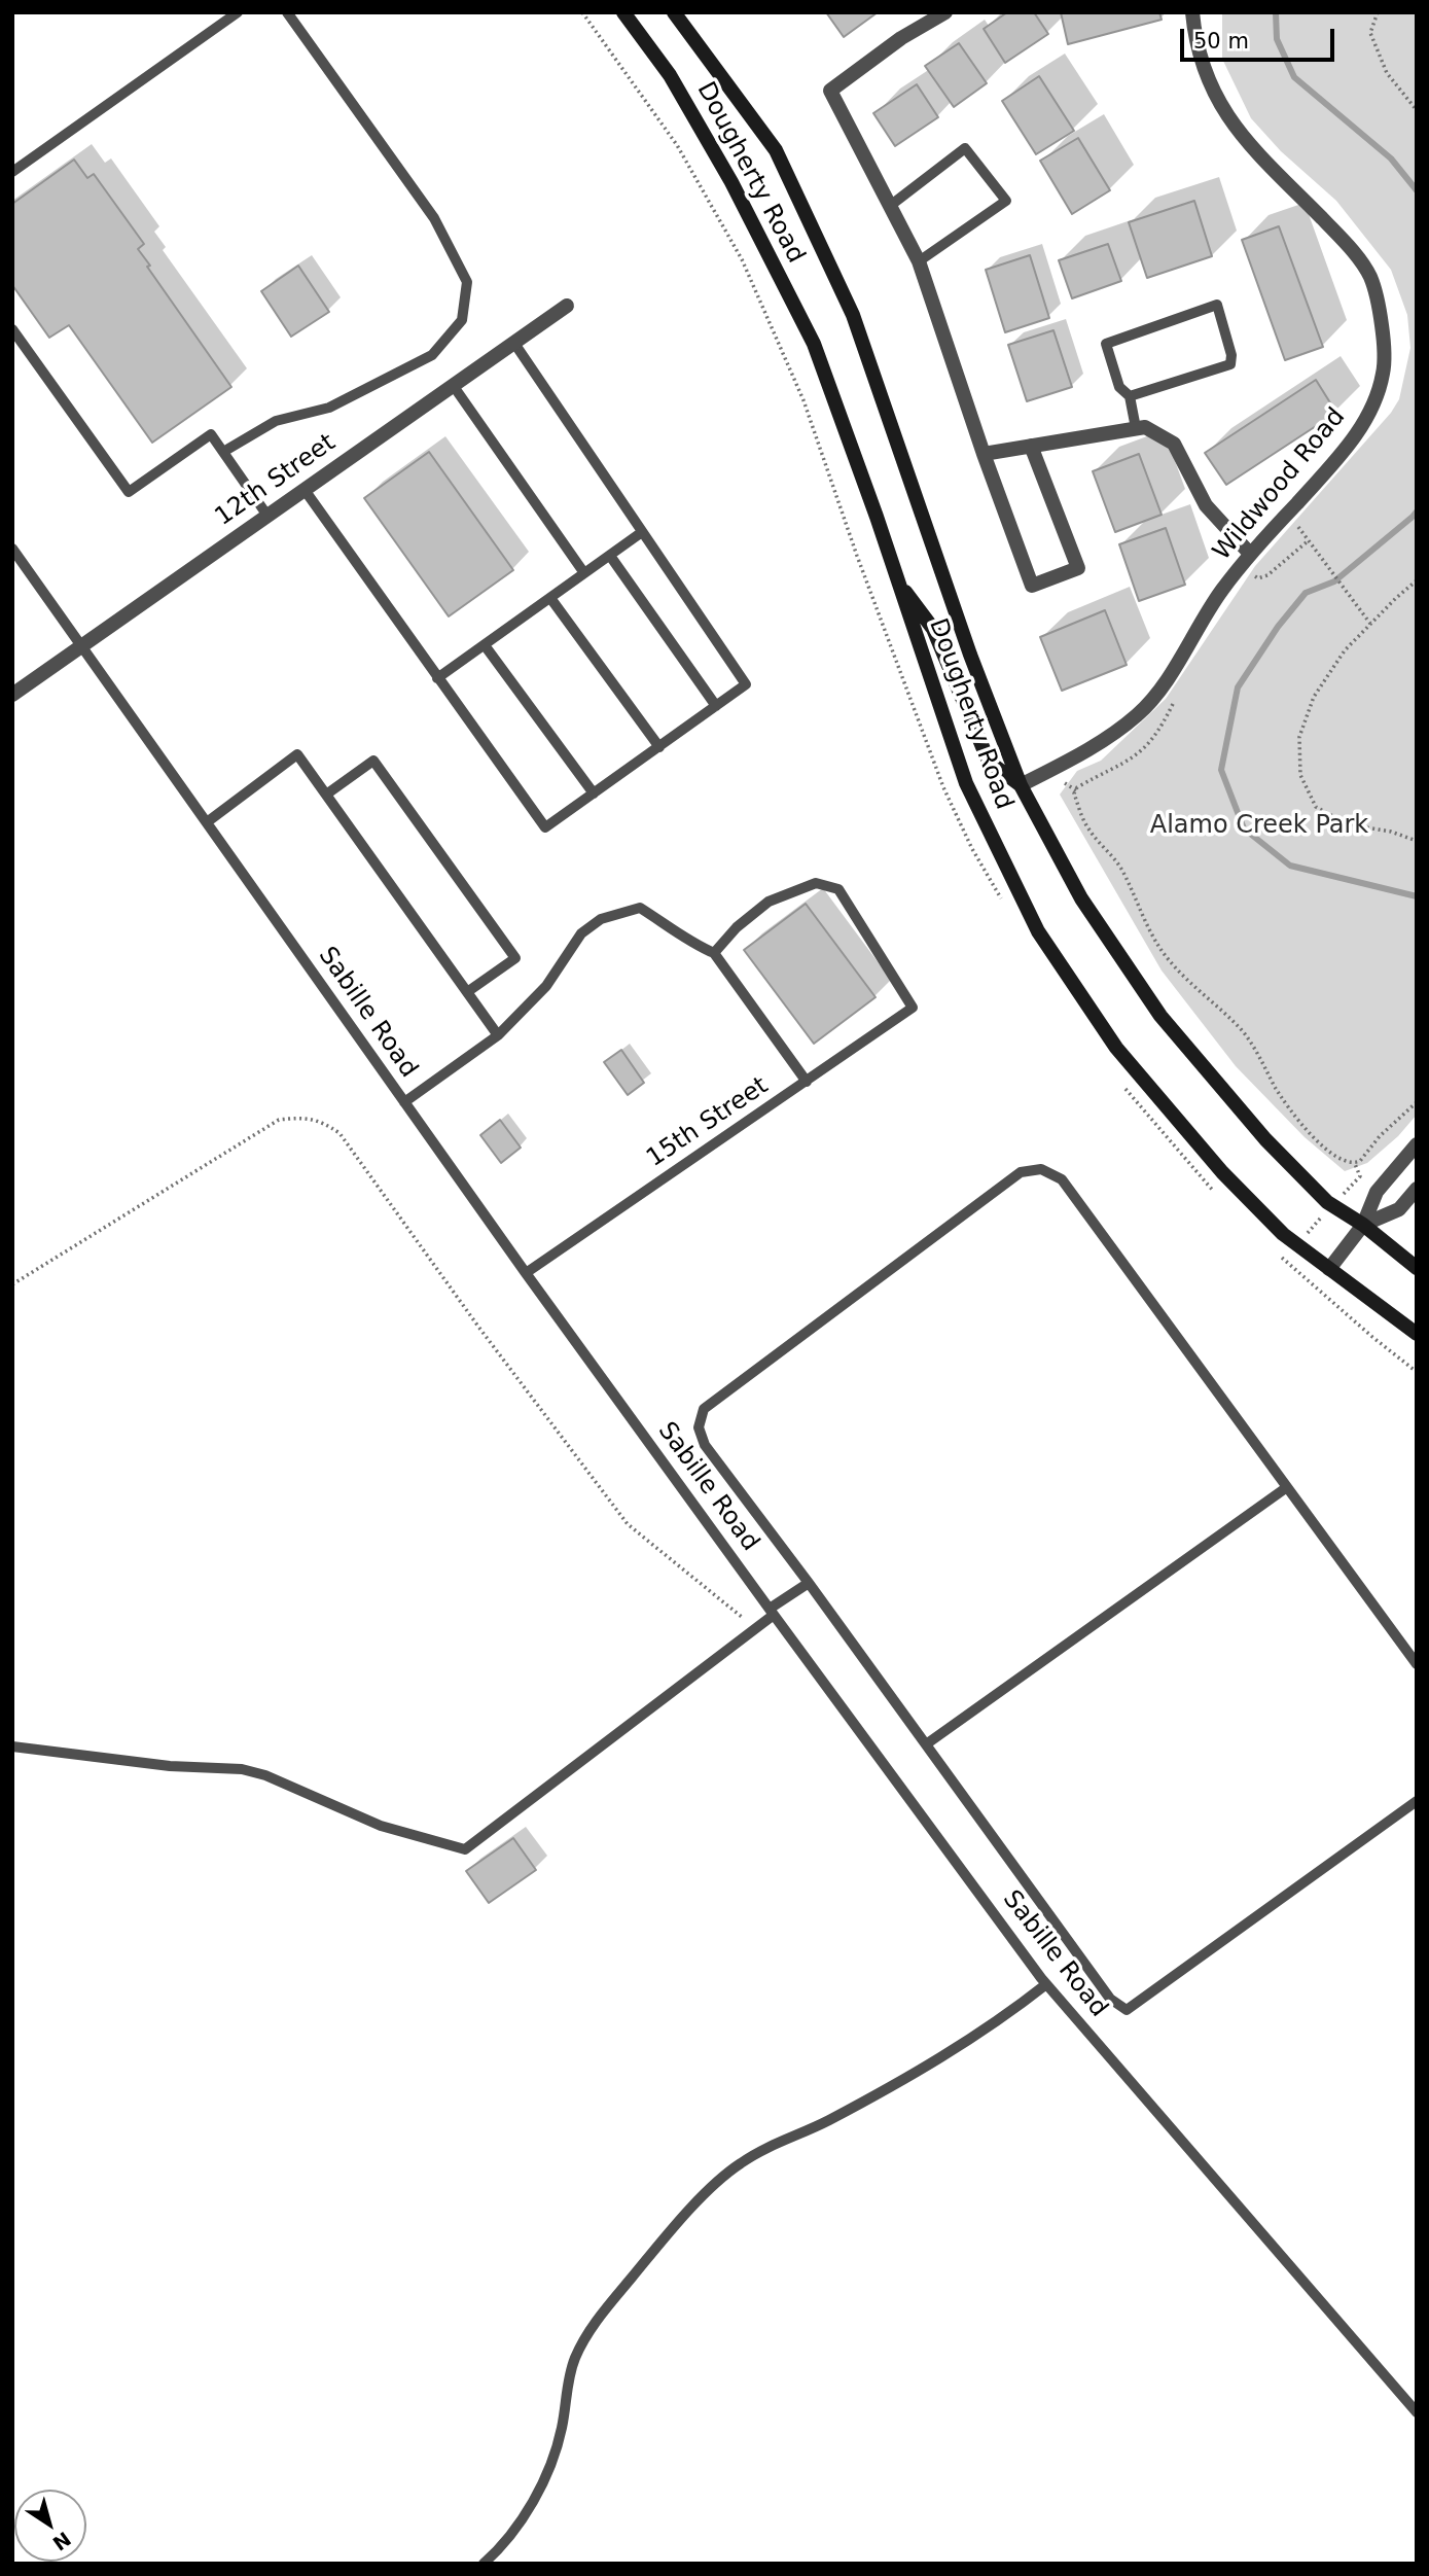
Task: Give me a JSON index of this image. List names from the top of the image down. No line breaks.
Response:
{"streets":{"main road":["Dougherty Road"],"street":["12th Street","Wildwood Road"],"lane":["Sabille Road","15th Street"]},"crossings":[["Dougherty Road","Wildwood Road"],["12th Street","Sabille Road"],["Sabille Road","15th Street"]],"parks":["Alamo Creek Park"],"scale_bar":"50 m","north":"bottom right"}
